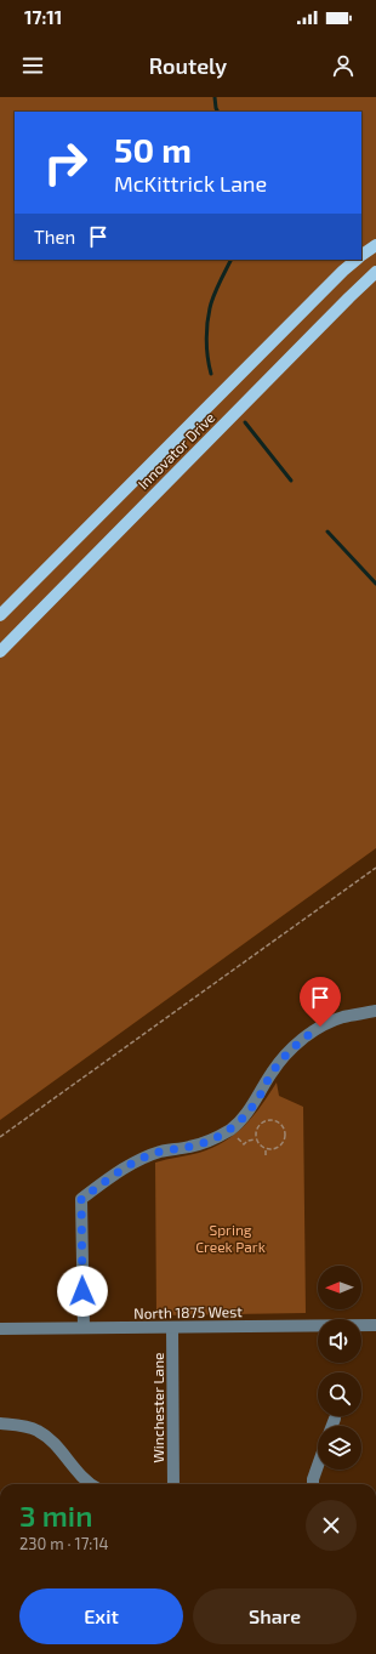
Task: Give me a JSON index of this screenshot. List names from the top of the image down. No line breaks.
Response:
{"streets":{"main road":["Innovator Drive"],"street":["North 1875 West","Winchester Lane"]},"crossings":[["North 1875 West","Winchester Lane"]],"parks":["Spring Creek Park"],"north":"left","page":{"status":"17:11","header":"Routely","turn":["50 m","McKittrick Lane"],"then":"Then","heading":["3 min","230 m · 17:14"],"buttons":["Exit","Share"]}}
